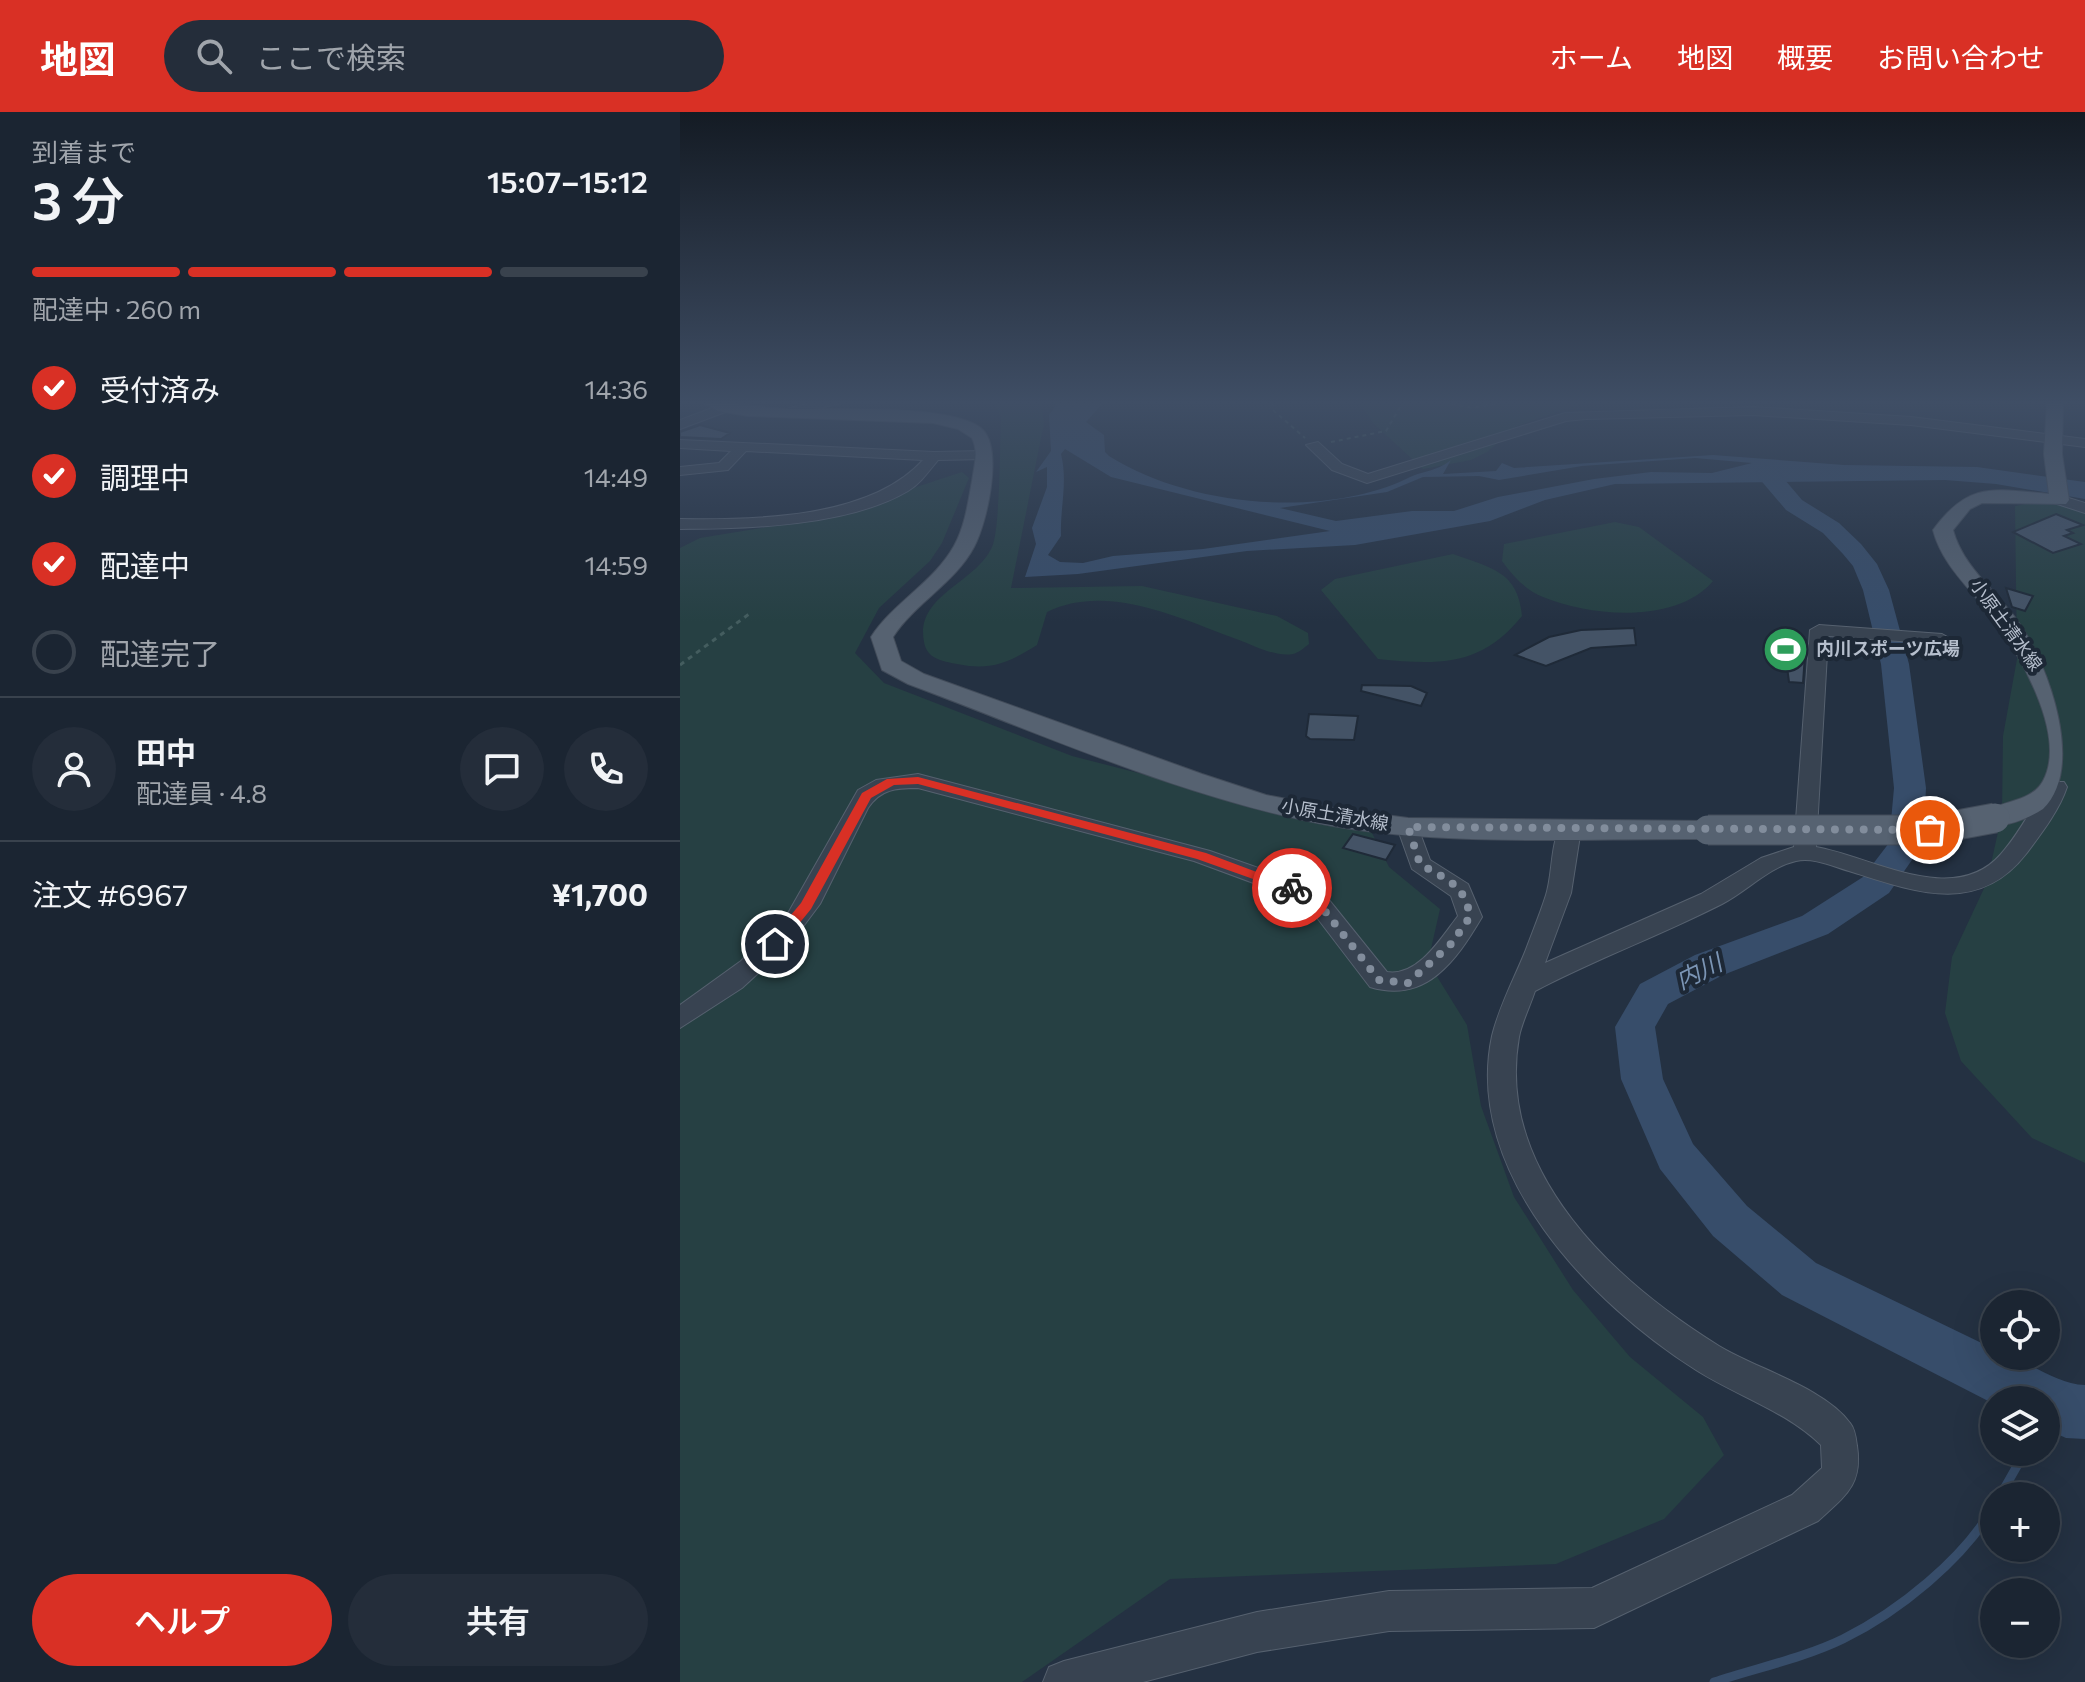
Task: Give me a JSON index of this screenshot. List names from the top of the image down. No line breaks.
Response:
{"streets":{"main road":["小原土清水線"]},"water":["内川"],"places":{"sports":["内川スポーツ広場"]},"page":{"header":"地図","search":"ここで検索","nav":["ホーム","地図","概要","お問い合わせ"],"heading":["3 分","到着まで","15:07–15:12"],"panel":["田中","配達員 · 4.8","注文 #6967","¥1,700"],"bar":"配達中 · 260 m","list":[["受付済み","14:36"],["調理中","14:49"],["配達中","14:59"],"配達完了"],"map_buttons":["+","−"],"buttons":["ヘルプ","共有"]}}
